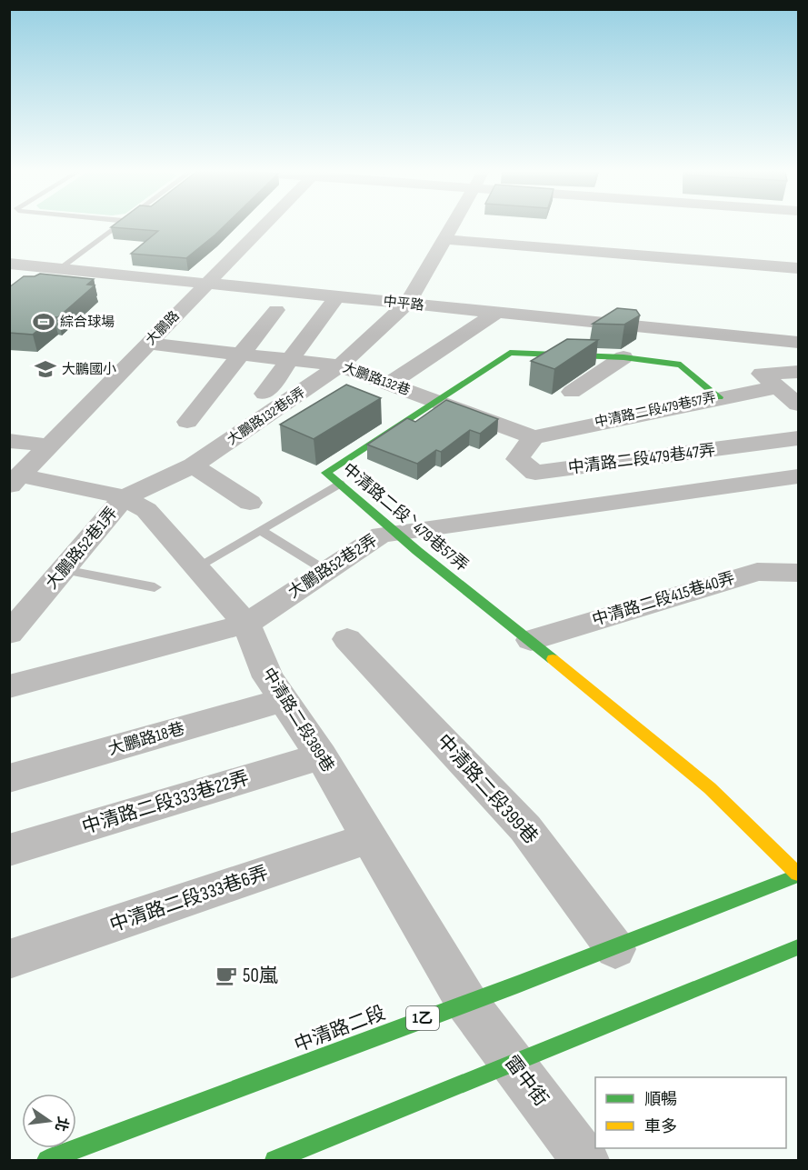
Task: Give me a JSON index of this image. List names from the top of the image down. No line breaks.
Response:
{"streets":{"street":["中平路","大鵬路","大鵬路132巷","中清路二段479巷57弄","大鵬路132巷6弄","中清路二段479巷47弄","中清路二段ˋ479巷57弄","大鵬路52巷1弄","大鵬路52巷2弄","中清路二段415巷40弄","中清路二段389巷","大鵬路18巷","中清路二段399巷","中清路二段333巷22弄","中清路二段333巷6弄","1乙","中清路二段","雷中街"]},"crossings":[["中平路","大鵬路"],["中平路","大鵬路132巷6弄"],["大鵬路","大鵬路132巷"],["大鵬路","中清路二段389巷"],["大鵬路132巷","中清路二段479巷57弄"],["大鵬路132巷","大鵬路132巷6弄"],["大鵬路132巷","中清路二段479巷47弄"],["大鵬路132巷","中清路二段ˋ479巷57弄"],["中清路二段479巷57弄","中清路二段479巷47弄"],["中清路二段479巷57弄","中清路二段ˋ479巷57弄"],["大鵬路132巷6弄","大鵬路52巷1弄"],["中清路二段ˋ479巷57弄","大鵬路52巷2弄"],["中清路二段ˋ479巷57弄","中清路二段415巷40弄"],["中清路二段ˋ479巷57弄","中清路二段"],["大鵬路52巷1弄","中清路二段389巷"],["大鵬路52巷2弄","中清路二段389巷"],["中清路二段389巷","大鵬路18巷"],["中清路二段389巷","中清路二段333巷22弄"],["中清路二段389巷","中清路二段333巷6弄"],["中清路二段389巷","中清路二段"],["中清路二段389巷","雷中街"],["中清路二段399巷","中清路二段"],["中清路二段","雷中街"]],"places":{"sports":["綜合球場"],"school or university":["大鵬國小"],"cafe":["50嵐"]},"legend":["順暢","車多"],"north":"right"}
